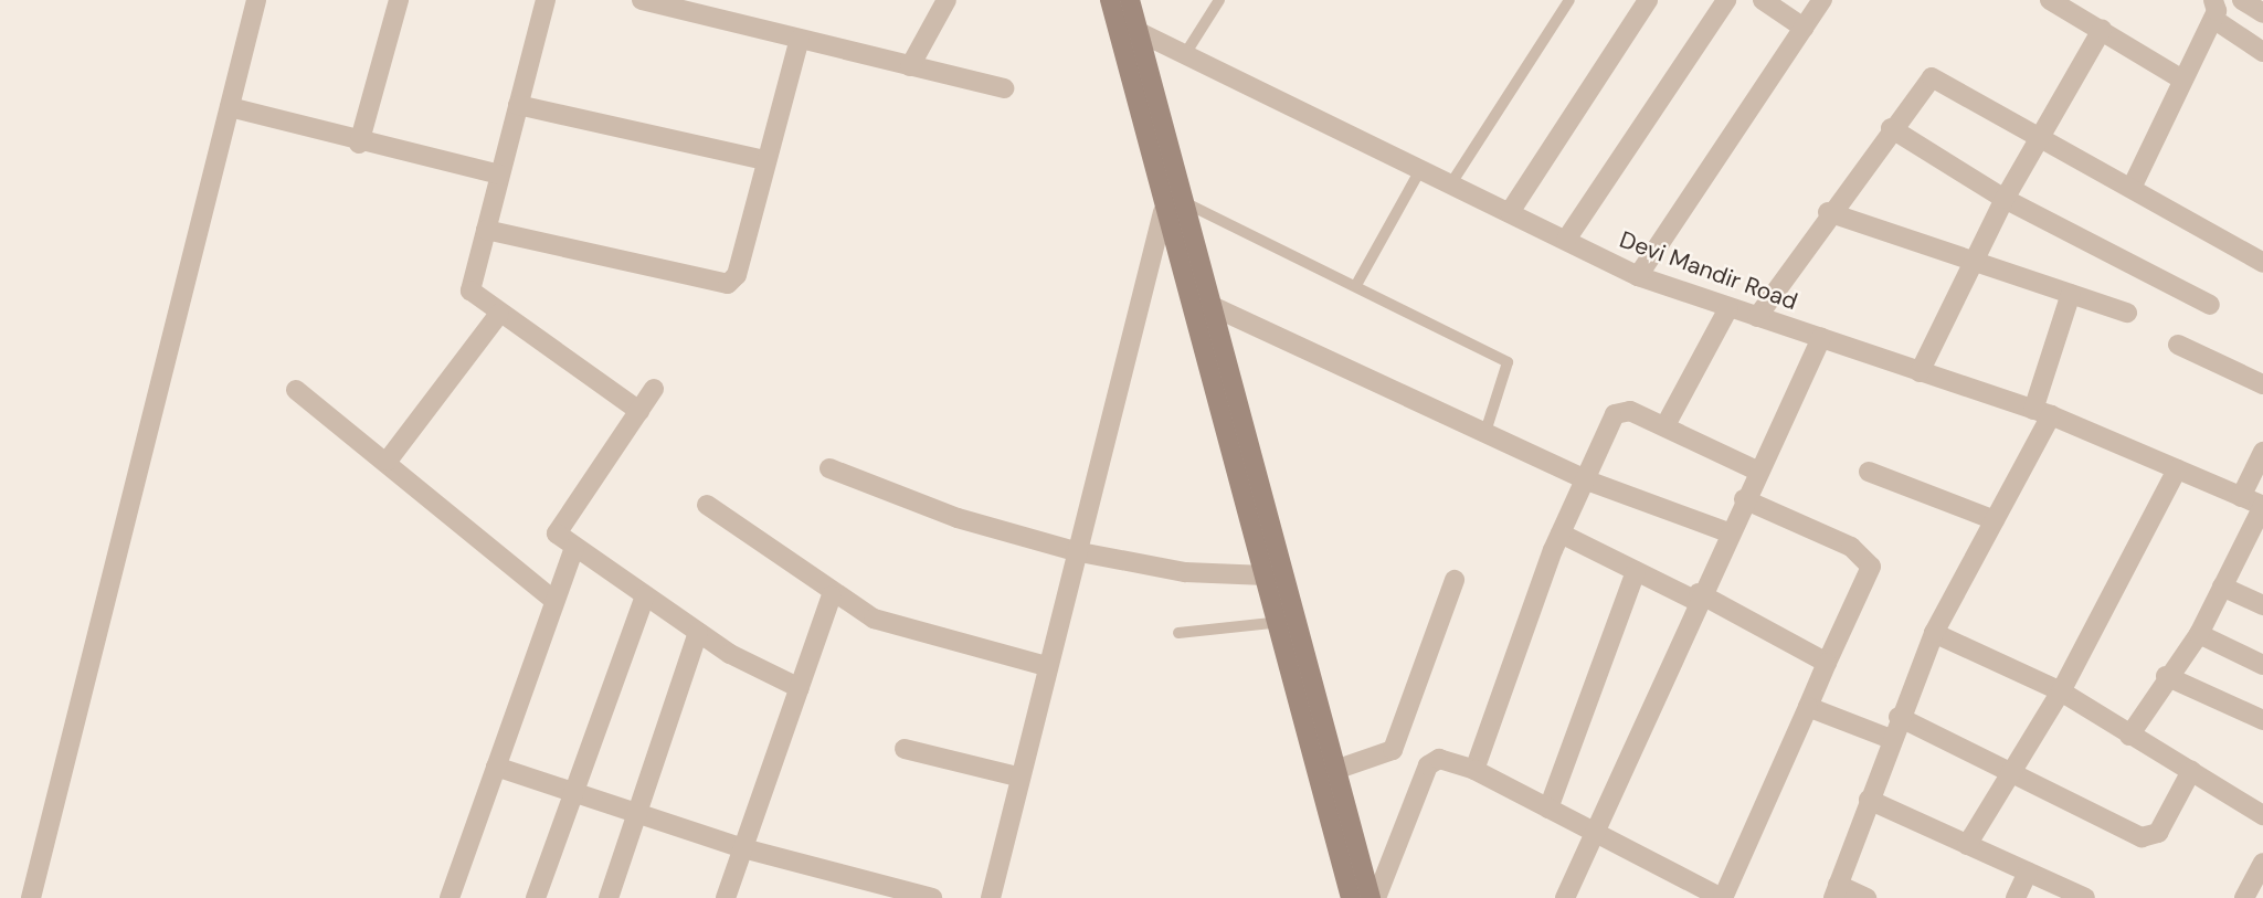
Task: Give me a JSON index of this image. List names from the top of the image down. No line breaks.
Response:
{"streets":{"street":["Devi Mandir Road"]}}
